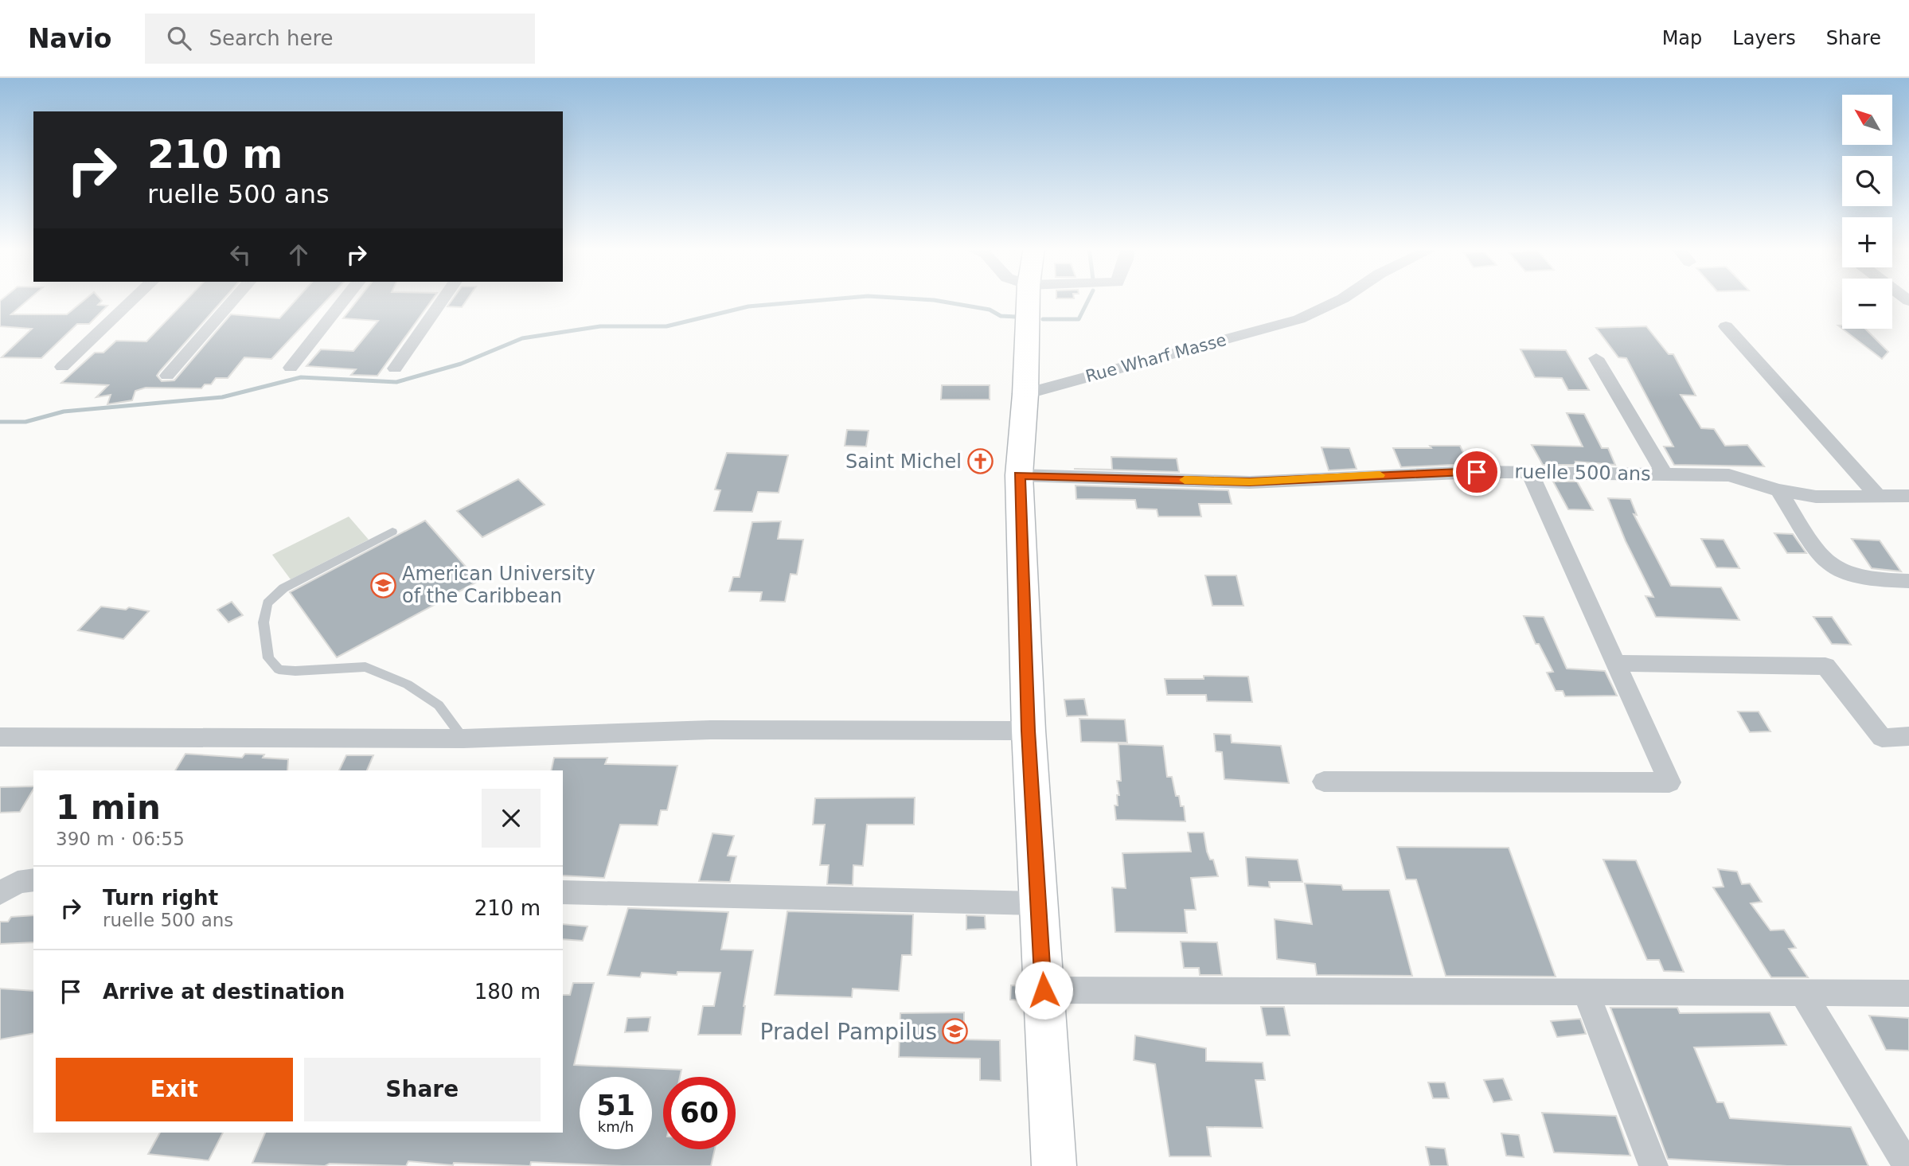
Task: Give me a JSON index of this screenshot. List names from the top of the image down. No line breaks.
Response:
{"streets":{"street":["Rue Wharf Masse","ruelle 500 ans"]},"places":{"church":["Saint Michel"],"school or university":["American University of the Caribbean","Pradel Pampilus"]},"north":"top left","page":{"header":"Navio","search":"Search here","nav":["Map","Layers","Share"],"map_buttons":["+","−"],"turn":["210 m","ruelle 500 ans"],"heading":["1 min","390 m · 06:55"],"list":[{"name":"Turn right","note":"ruelle 500 ans","value":"210 m"},{"name":"Arrive at destination","value":"180 m"}],"buttons":["Exit","Share"],"speed":"51 km/h","limit":"60"}}
